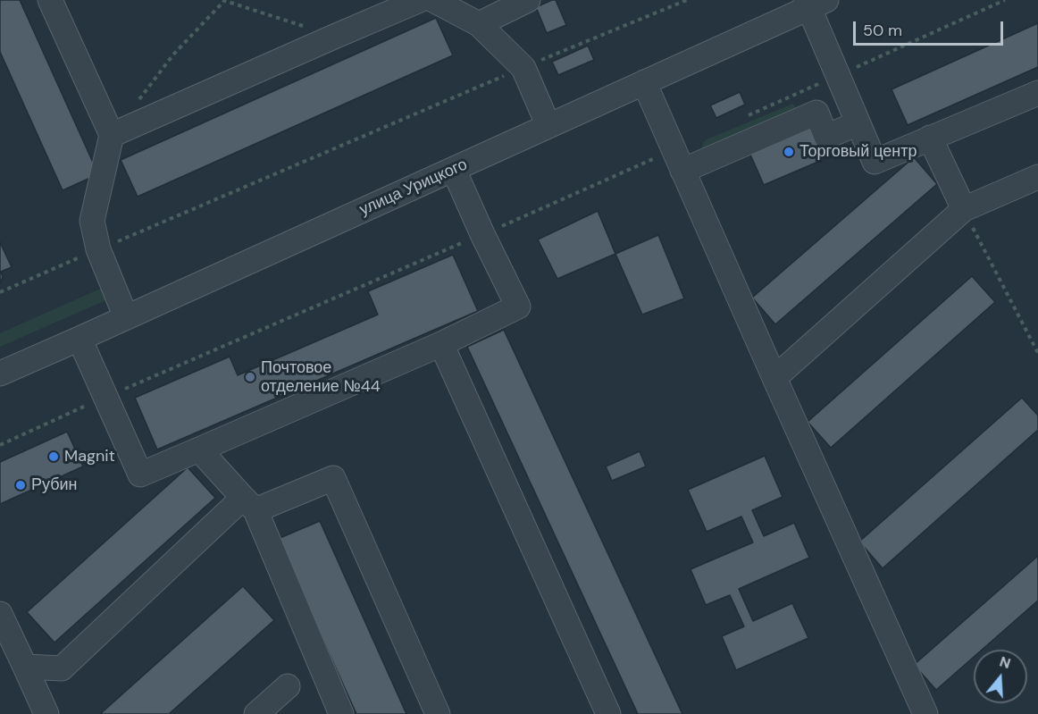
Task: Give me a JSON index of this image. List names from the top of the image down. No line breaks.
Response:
{"streets":{"street":["улица Урицкого"]},"places":["Торговый центр","Почтовое отделение №44","Magnit","Рубин"],"scale_bar":"50 m","north":"top"}
